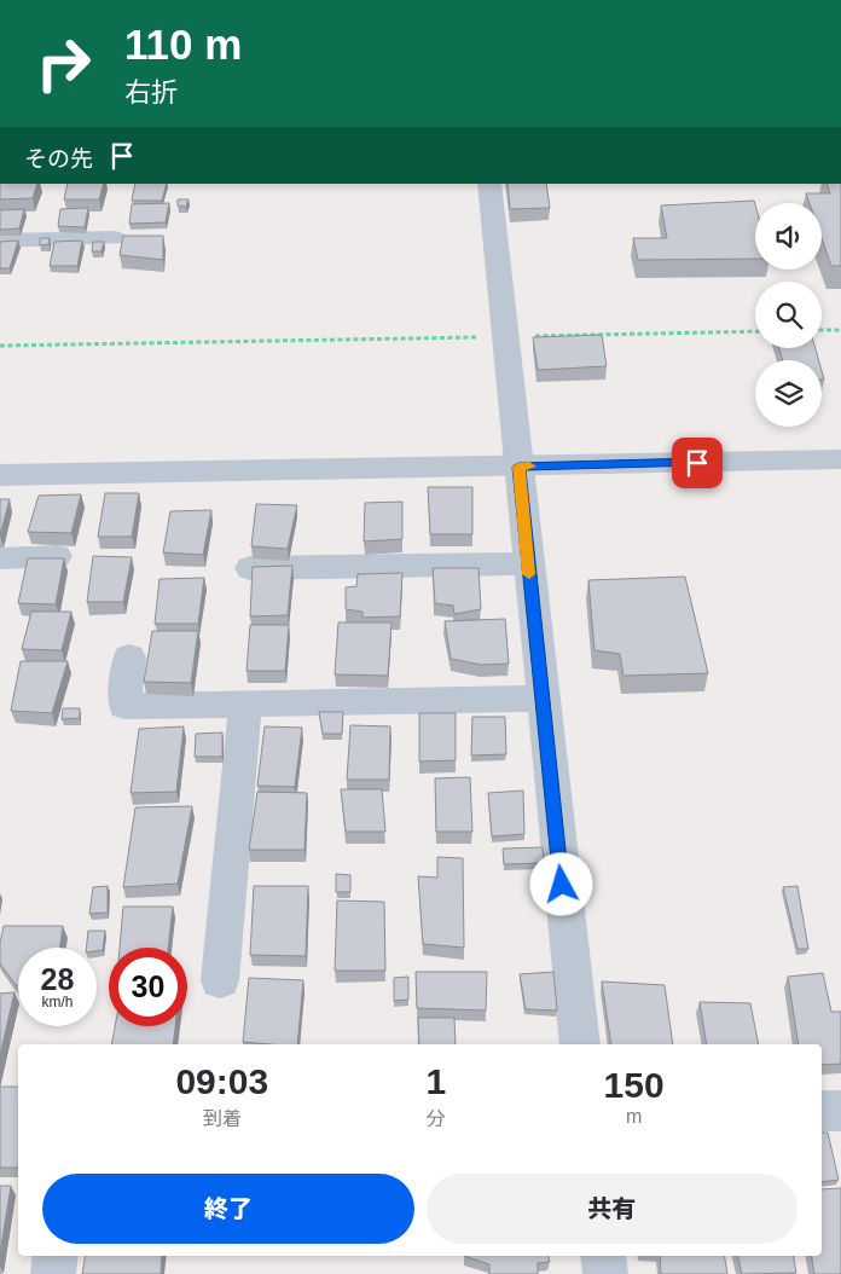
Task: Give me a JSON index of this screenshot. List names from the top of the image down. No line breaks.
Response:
{"page":{"turn":["110 m","右折"],"then":"その先","speed":"28 km/h","limit":"30","eta":["09:03","到着","1","分","150","m"],"buttons":["終了","共有"]}}
